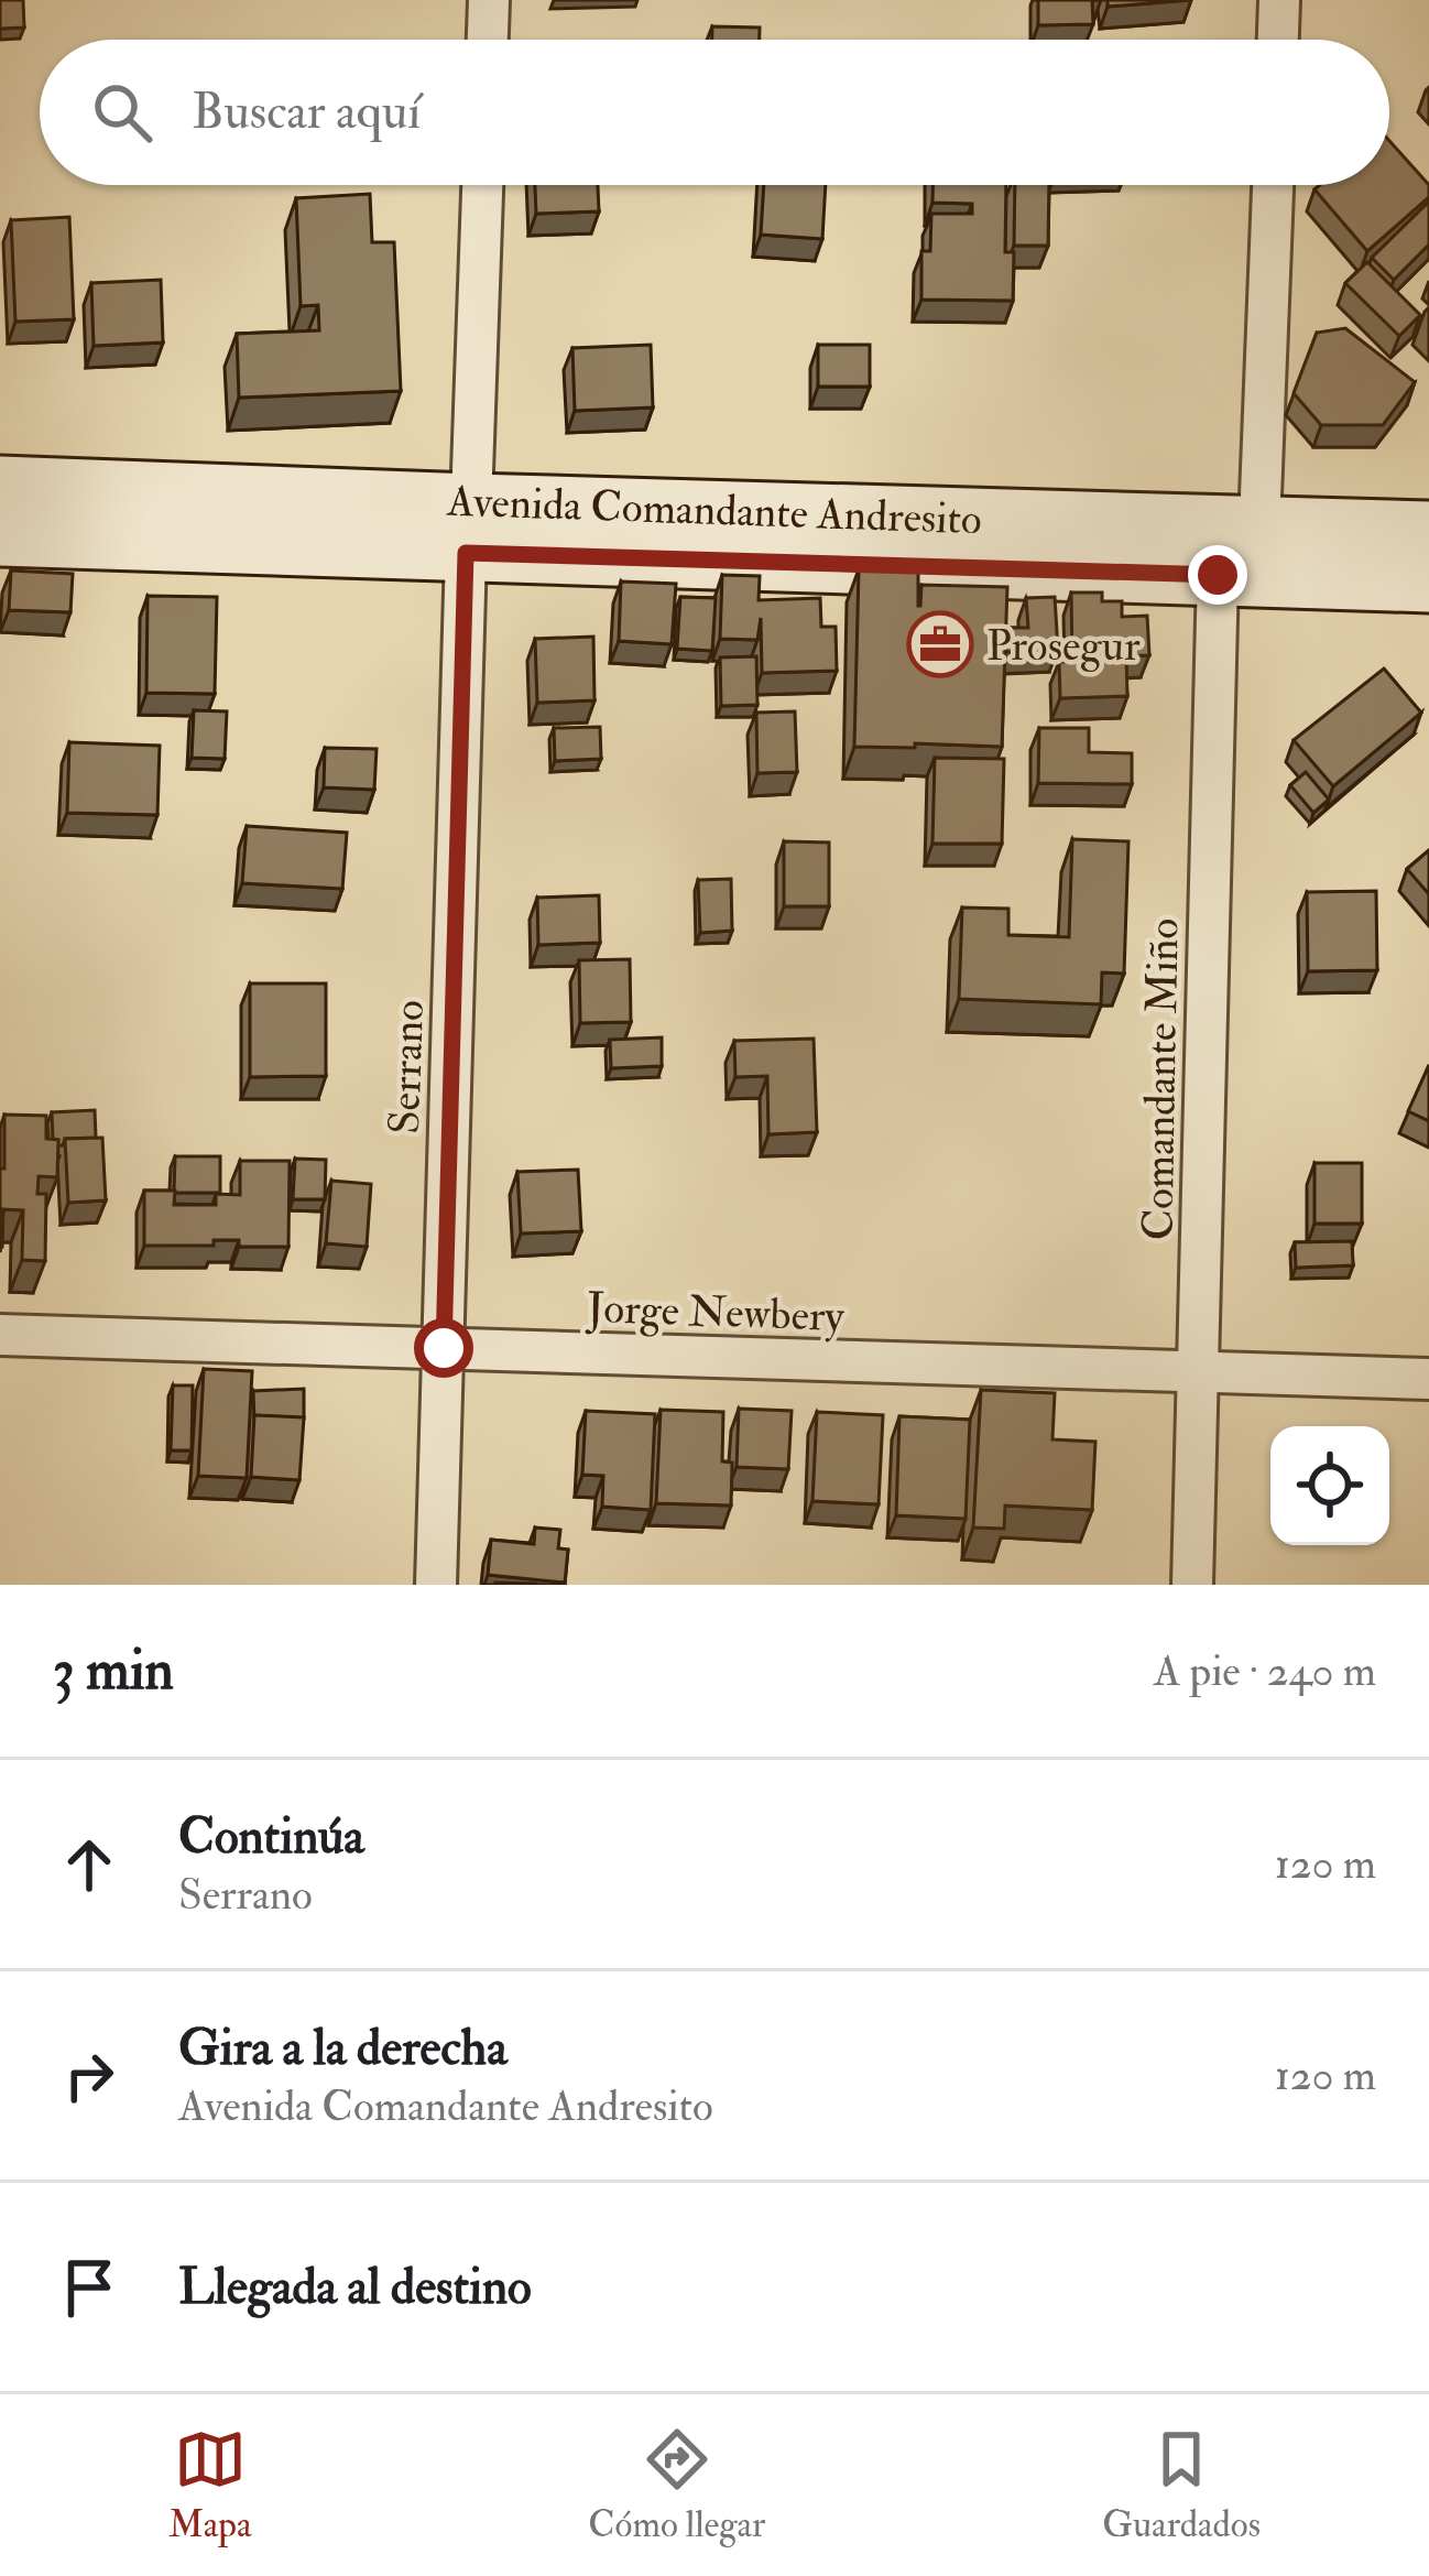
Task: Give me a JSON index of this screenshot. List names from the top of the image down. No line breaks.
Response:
{"streets":{"main road":["Avenida Comandante Andresito"],"street":["Serrano","Comandante Miño","Jorge Newbery"]},"crossings":[["Avenida Comandante Andresito","Serrano"],["Avenida Comandante Andresito","Comandante Miño"],["Serrano","Jorge Newbery"],["Comandante Miño","Jorge Newbery"]],"places":{"office":["Prosegur"]},"page":{"search":"Buscar aquí","heading":["3 min","A pie · 240 m"],"list":[["Continúa","Serrano","120 m"],["Gira a la derecha","Avenida Comandante Andresito","120 m"],"Llegada al destino"],"nav":["Mapa","Cómo llegar","Guardados"]}}
